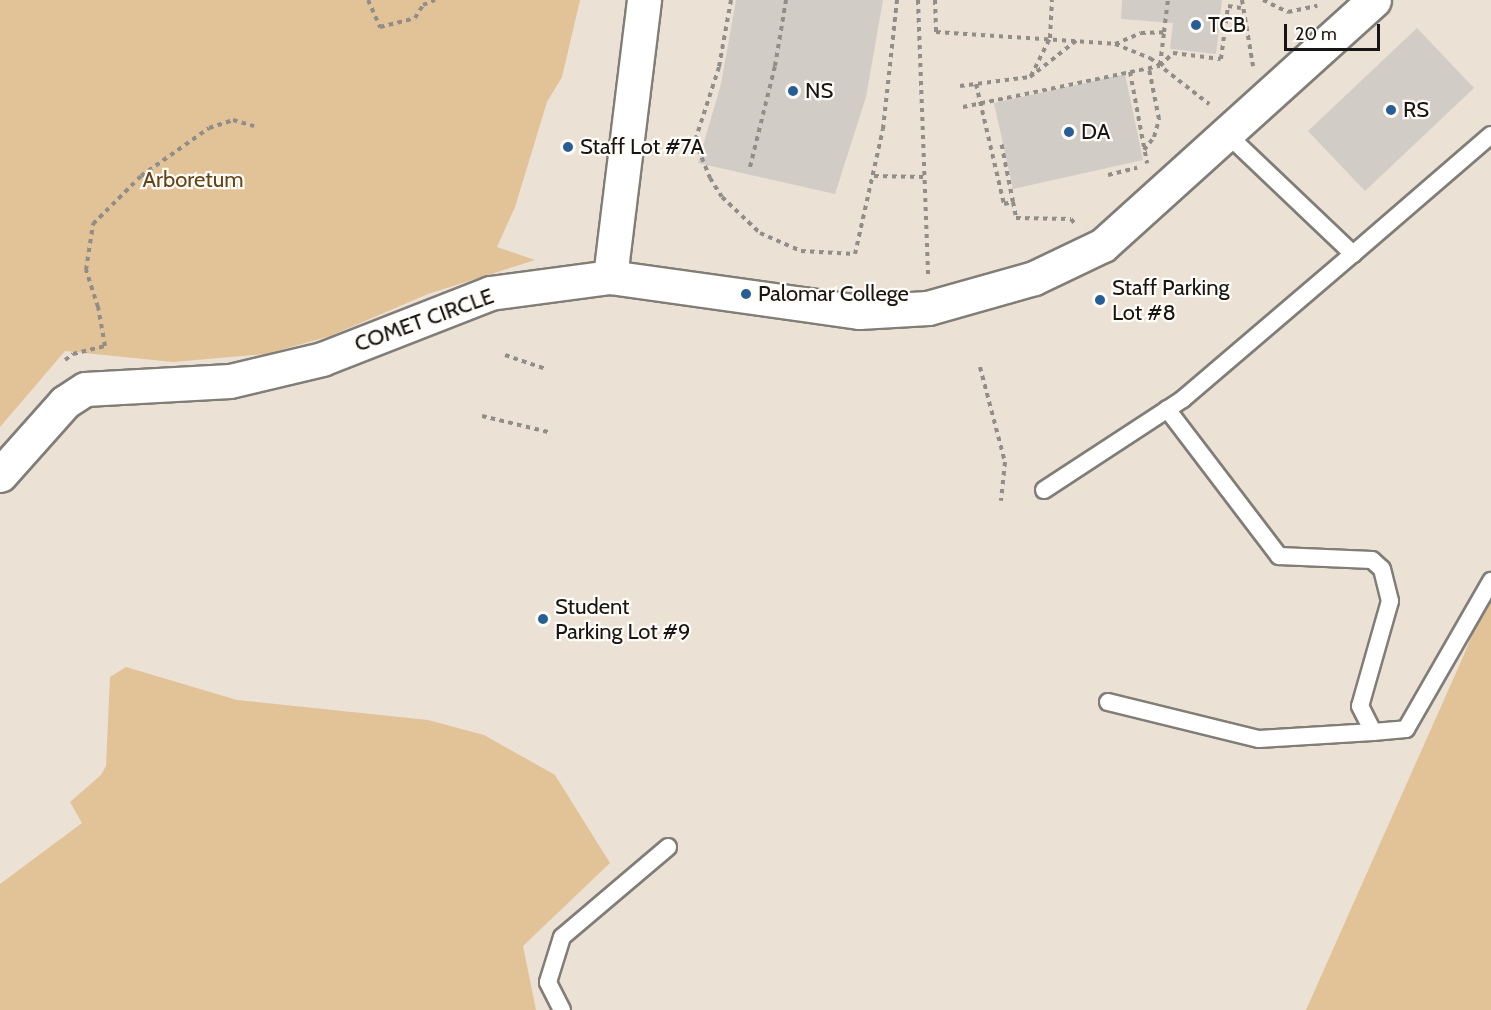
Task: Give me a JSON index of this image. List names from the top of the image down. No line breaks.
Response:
{"streets":{"street":["COMET CIRCLE"]},"parks":["Arboretum"],"places":["TCB","NS","RS","DA","Staff Lot #7A","Palomar College","Staff Parking Lot #8","Student Parking Lot #9"],"scale_bar":"20 m"}
